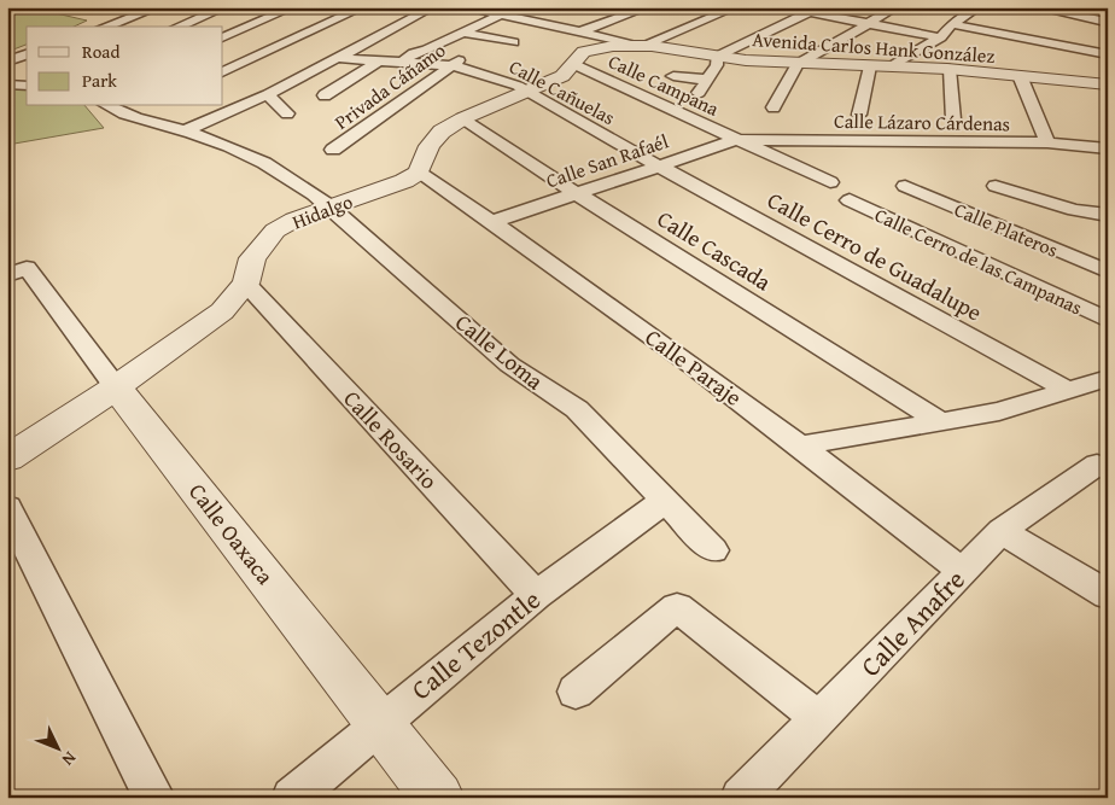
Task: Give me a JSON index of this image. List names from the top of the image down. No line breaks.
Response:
{"streets":{"street":["Avenida Carlos Hank González","Calle Campana","Privada Cáñamo","Calle Cañuelas","Calle Lázaro Cárdenas","Calle San Rafaél","Hidalgo","Calle Plateros","Calle Cascada","Calle Cerro de Guadalupe","Calle Cerro de las Campanas","Calle Loma","Calle Paraje","Calle Rosario","Calle Oaxaca","Calle Anafre","Calle Tezontle"]},"crossings":[["Calle Campana","Calle Lázaro Cárdenas"],["Calle Campana","Calle San Rafaél"],["Privada Cáñamo","Calle Cañuelas"],["Calle Cañuelas","Calle San Rafaél"],["Calle Cañuelas","Calle Cerro de Guadalupe"],["Calle Lázaro Cárdenas","Calle San Rafaél"],["Calle San Rafaél","Calle Cascada"],["Calle San Rafaél","Calle Cerro de Guadalupe"],["Calle San Rafaél","Calle Paraje"],["Hidalgo","Calle Loma"],["Hidalgo","Calle Paraje"],["Hidalgo","Calle Rosario"],["Hidalgo","Calle Oaxaca"],["Calle Loma","Calle Tezontle"],["Calle Paraje","Calle Anafre"],["Calle Rosario","Calle Tezontle"],["Calle Oaxaca","Calle Tezontle"]],"legend":["Road","Park"],"north":"bottom right"}
